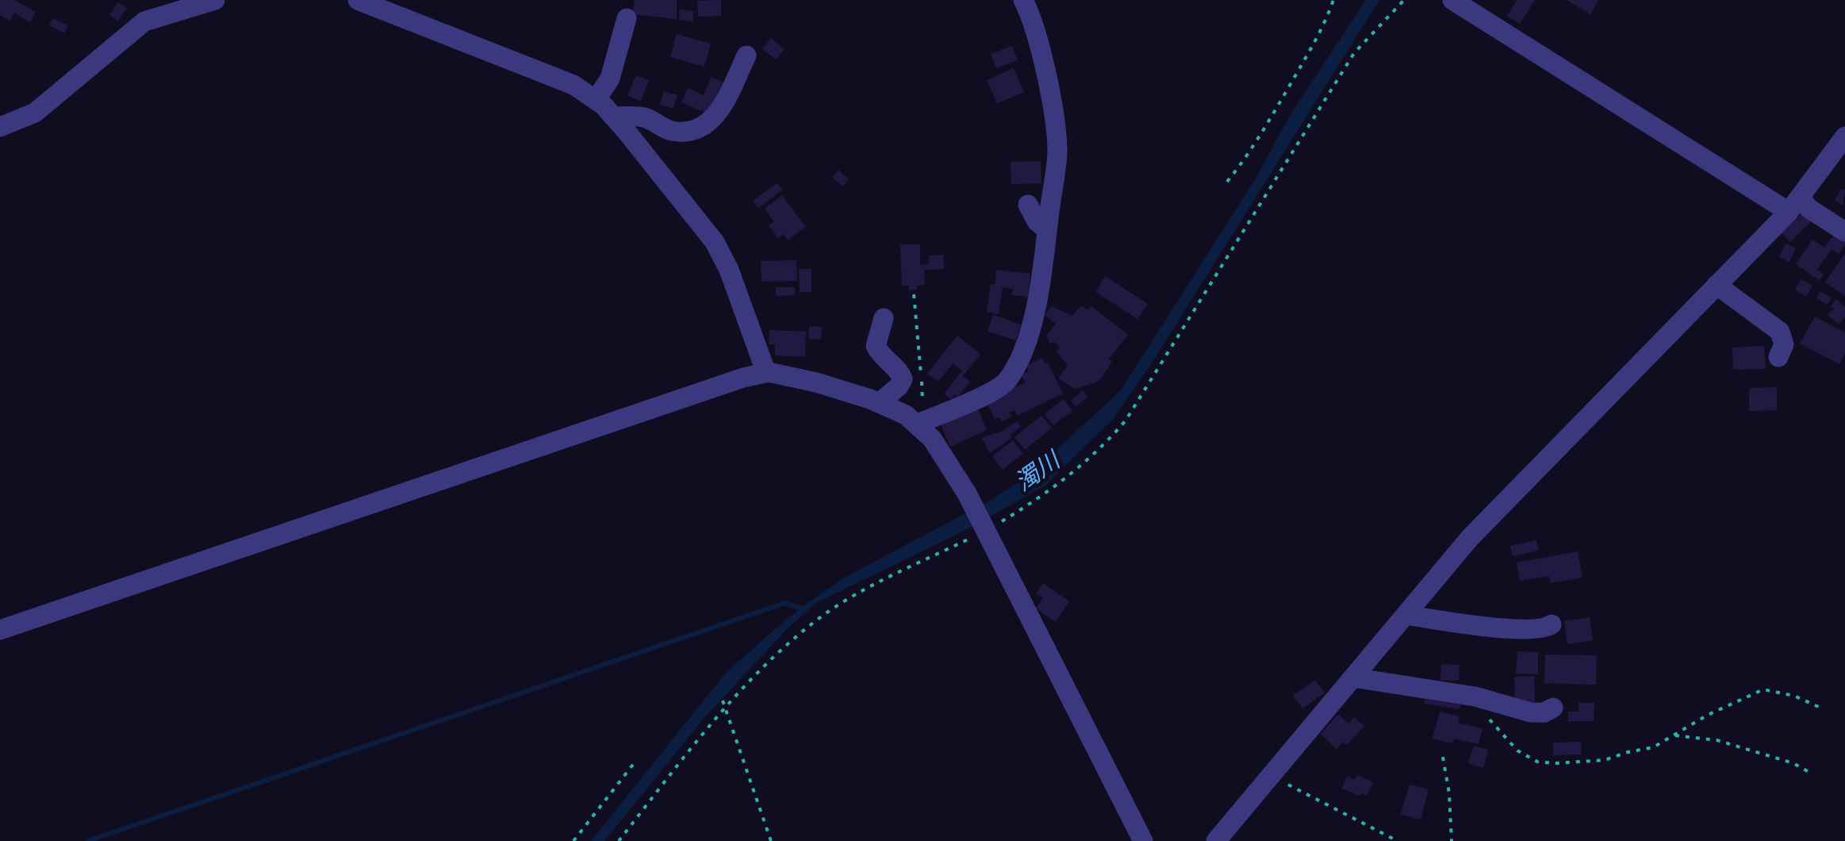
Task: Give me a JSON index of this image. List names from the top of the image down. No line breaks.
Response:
{"water":["濁川"]}
